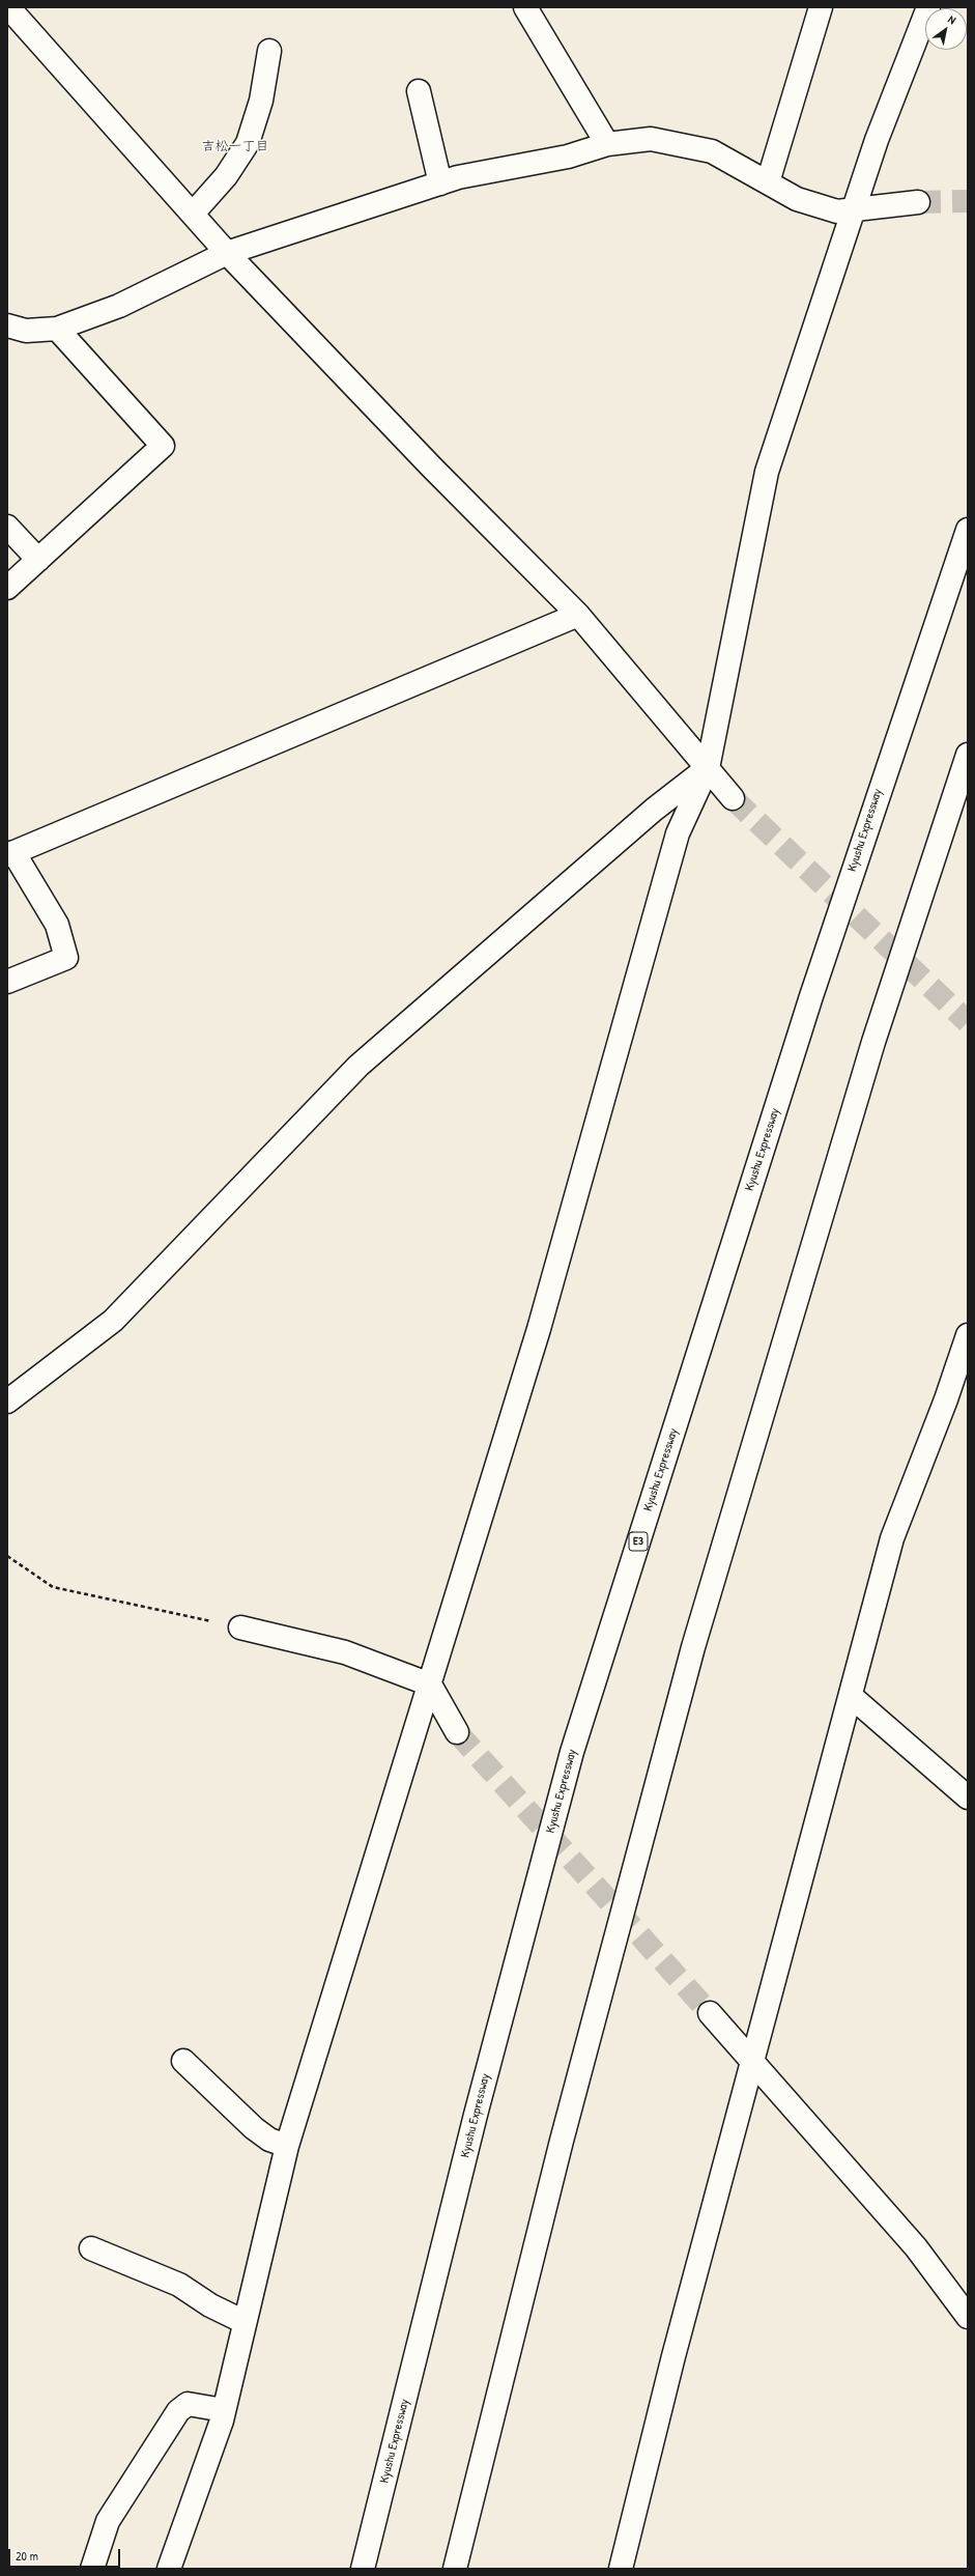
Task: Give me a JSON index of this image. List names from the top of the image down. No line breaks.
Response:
{"streets":{"main road":["Kyushu Expressway","E3"]},"districts":["吉松一丁目"],"scale_bar":"20 m","north":"top right"}
